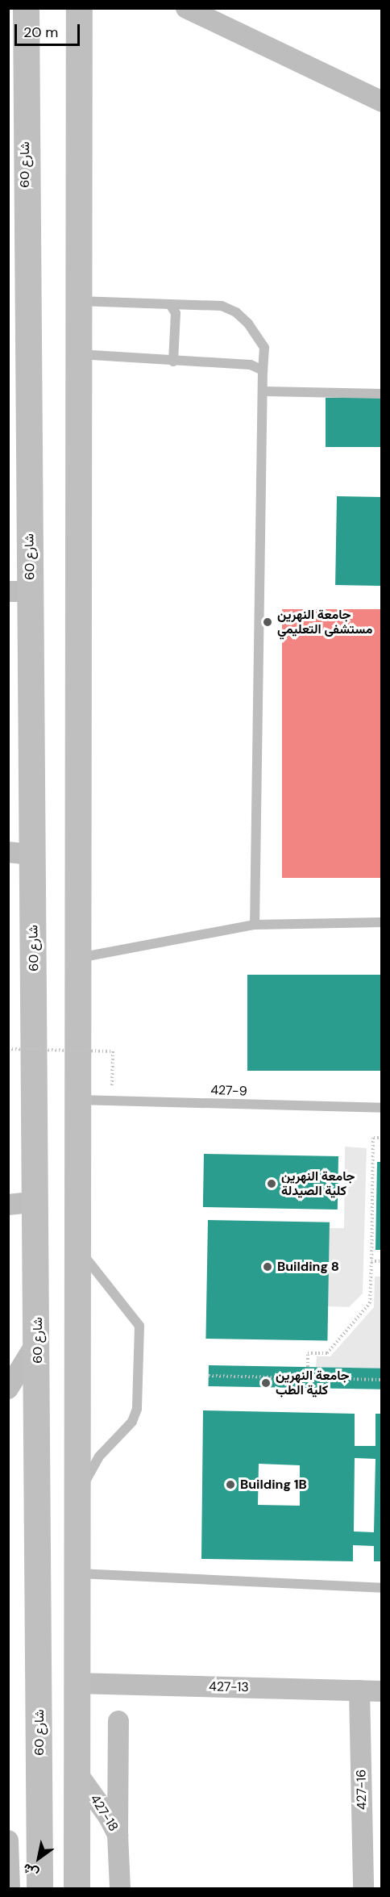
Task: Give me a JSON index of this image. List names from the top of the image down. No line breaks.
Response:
{"streets":{"street":["شارع 60","427-13","427-16","427-18"],"lane":["427-9"]},"crossings":[["427-13","427-16"]],"places":["جامعة النهرين مستشفى التعليمي","جامعة النهرين كلية الصيدلة","Building 8","جامعة النهرين كلية الطب","Building 1B"],"scale_bar":"20 m","north":"bottom left"}
